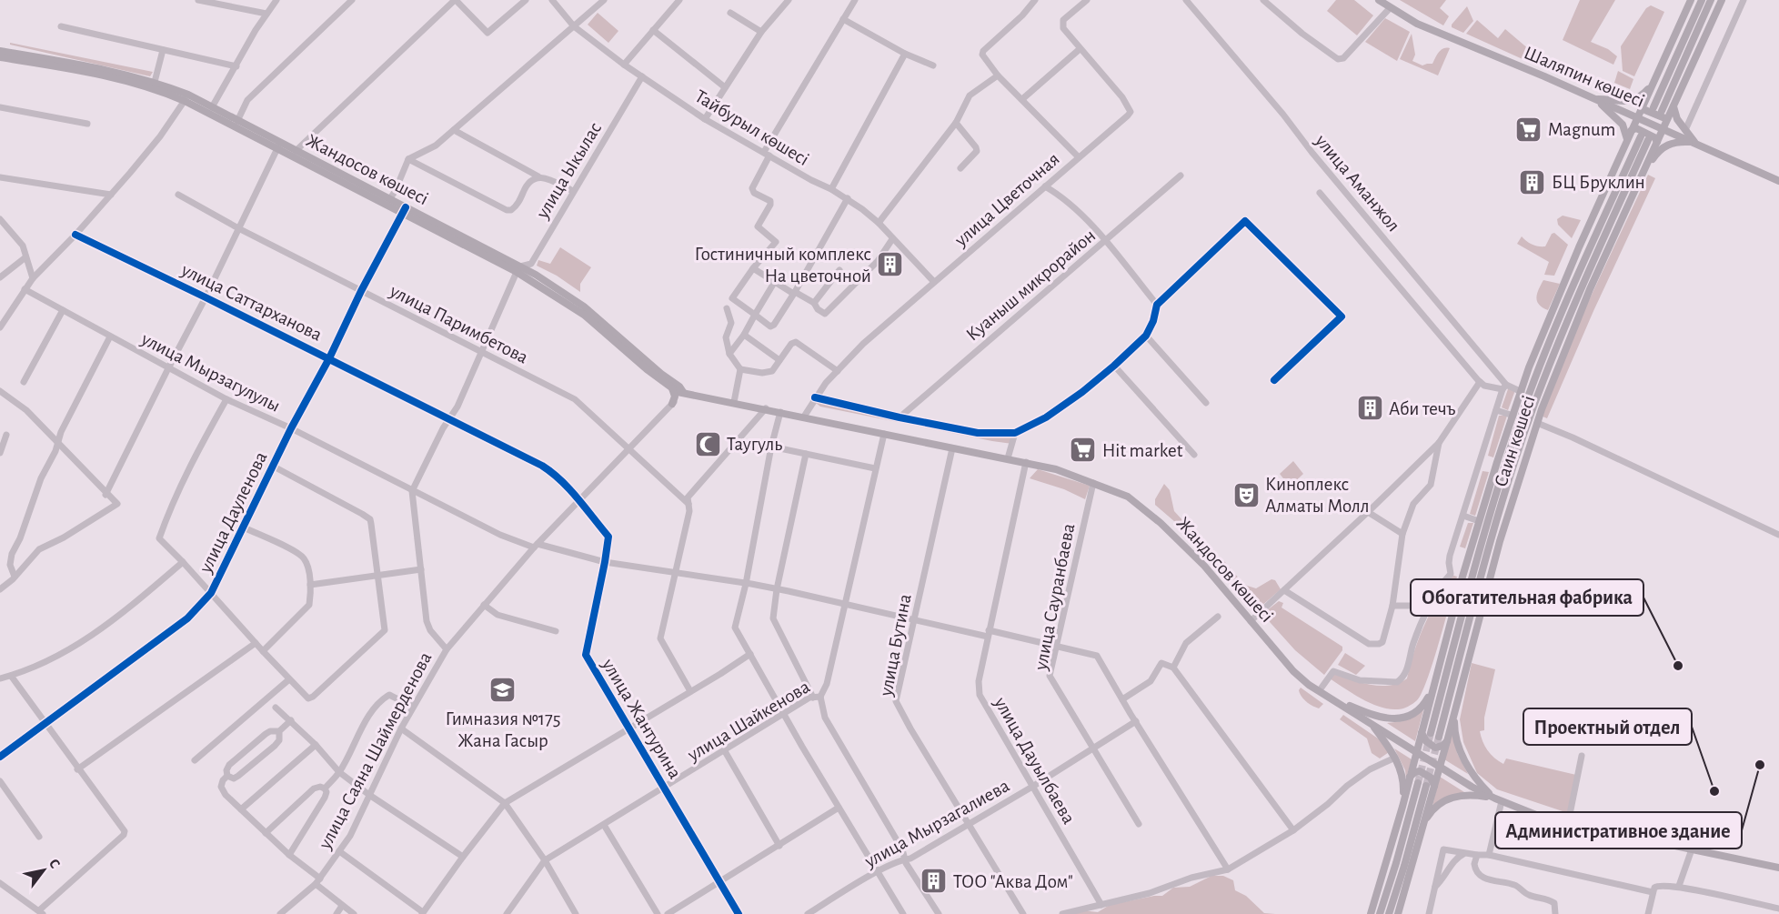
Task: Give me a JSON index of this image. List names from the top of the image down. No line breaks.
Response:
{"streets":{"main road":["Шаляпин көшесі","Жандосов көшесі","Саин көшесі"],"street":["Тайбурыл көшесі","улица Ыкылас","улица Аманжол","улица Цветочная","Куаныш микрорайон","улица Саттарханова","улица Паримбетова","улица Мырзагулулы","улица Дауленова","улица Сауранбаева","улица Бутина","улица Жантурина","улица Шайкенова","улица Саяна Шаймерденова","улица Дауылбаева","улица Мырзагалиева"]},"crossings":[["Шаляпин көшесі","Саин көшесі"],["Тайбурыл көшесі","улица Ыкылас"],["Тайбурыл көшесі","улица Цветочная"],["Жандосов көшесі","улица Ыкылас"],["Жандосов көшесі","улица Цветочная"],["Жандосов көшесі","Саин көшесі"],["Жандосов көшесі","улица Дауленова"],["Жандосов көшесі","улица Сауранбаева"],["Жандосов көшесі","улица Бутина"],["Жандосов көшесі","улица Шайкенова"],["Жандосов көшесі","улица Саяна Шаймерденова"],["Жандосов көшесі","улица Дауылбаева"],["улица Саттарханова","улица Дауленова"],["улица Саттарханова","улица Жантурина"],["улица Саттарханова","улица Саяна Шаймерденова"],["улица Паримбетова","улица Дауленова"],["улица Паримбетова","улица Саяна Шаймерденова"],["улица Мырзагулулы","улица Дауленова"],["улица Мырзагулулы","улица Сауранбаева"],["улица Мырзагулулы","улица Бутина"],["улица Мырзагулулы","улица Жантурина"],["улица Мырзагулулы","улица Шайкенова"],["улица Мырзагулулы","улица Саяна Шаймерденова"],["улица Мырзагулулы","улица Дауылбаева"],["улица Сауранбаева","улица Мырзагалиева"],["улица Бутина","улица Мырзагалиева"],["улица Жантурина","улица Шайкенова"],["улица Жантурина","улица Саяна Шаймерденова"],["улица Дауылбаева","улица Мырзагалиева"]],"places":{"supermarket":["Magnum","Hit market"],"building":["БЦ Бруклин","Гостиничный комплекс На цветочной","Аби течъ","ТОО \"Аква Дом\""],"mosque":["Таугуль"],"theatre":["Киноплекс Алматы Молл"],"other":["Обогатительная фабрика","Административное здание","Проектный отдел"],"school or university":["Гимназия №175 Жана Гасыр"]},"north":"top right"}
